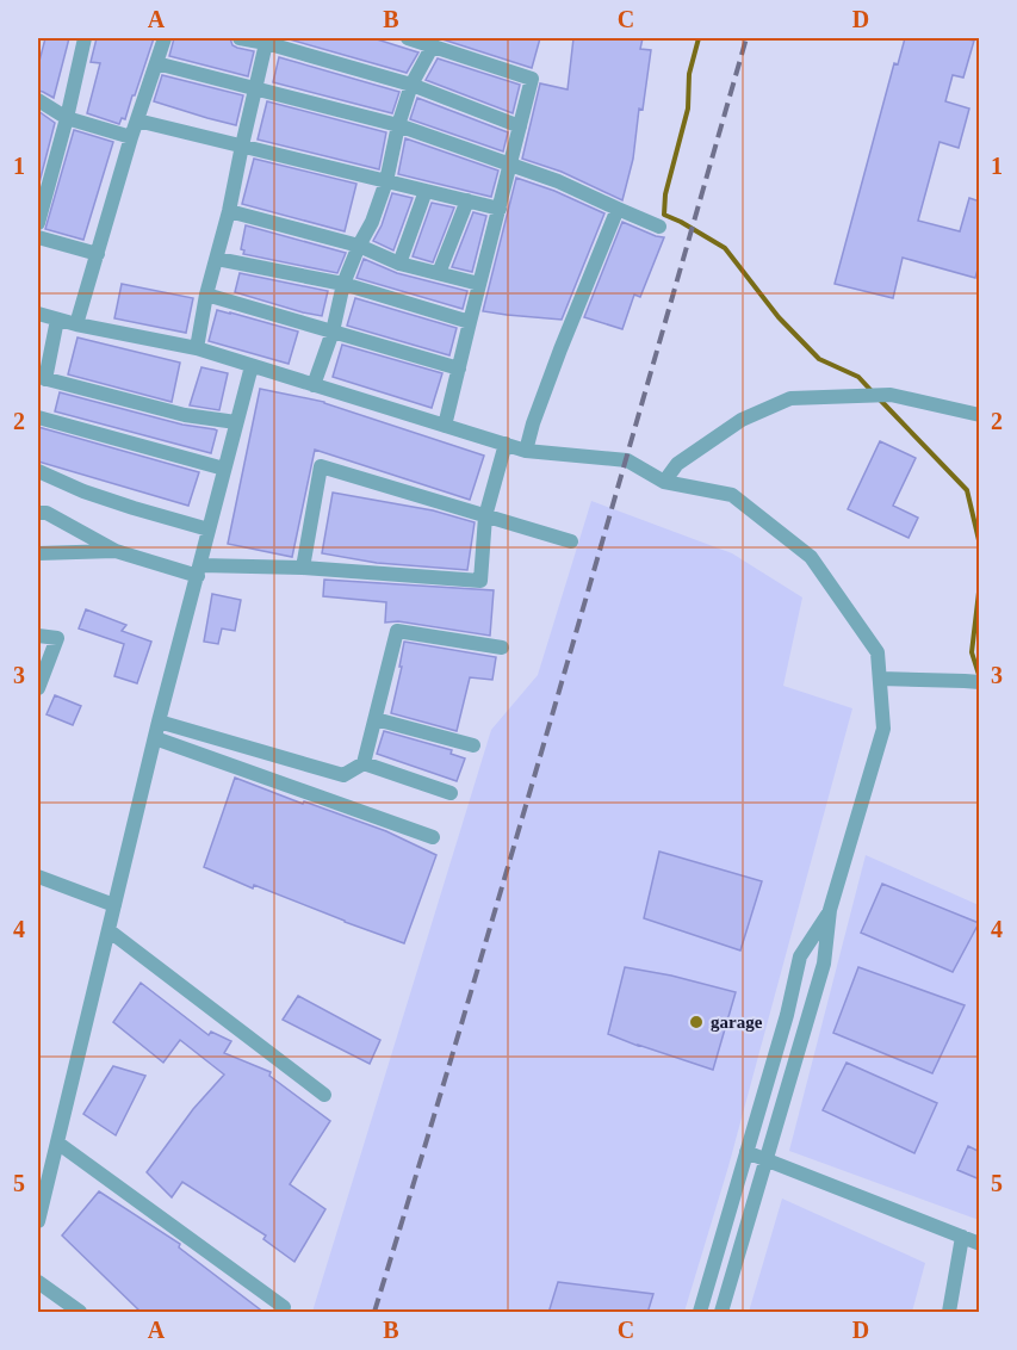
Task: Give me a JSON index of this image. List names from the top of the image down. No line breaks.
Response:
{"places":["garage"],"grid":{"columns":["A","B","C","D"],"rows":["1","2","3","4","5"]}}
